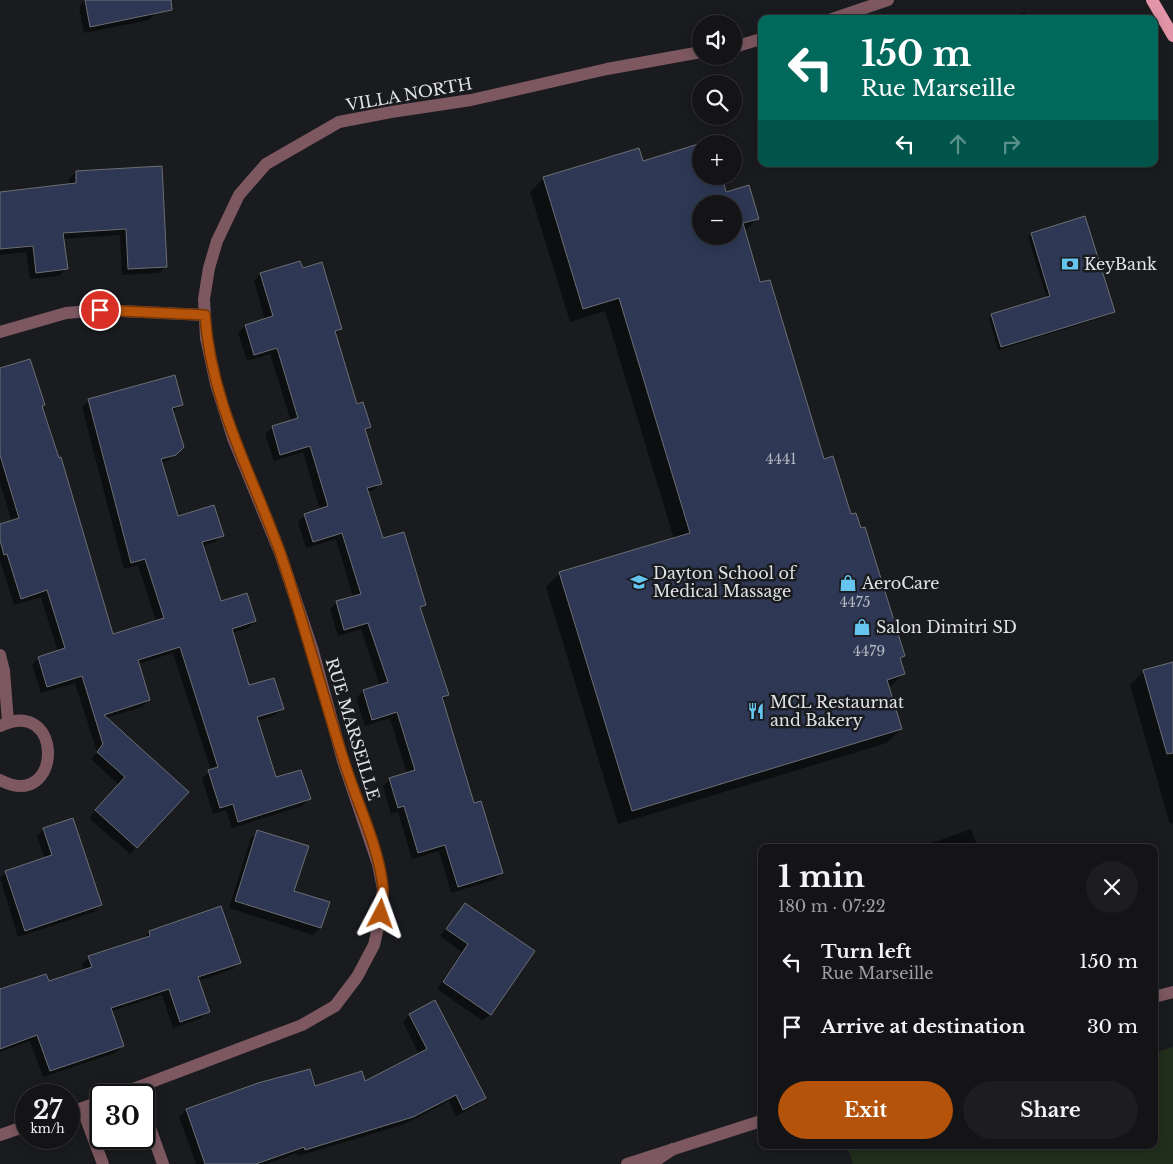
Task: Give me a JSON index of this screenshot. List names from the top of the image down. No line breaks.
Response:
{"streets":{"street":["VILLA NORTH","RUE MARSEILLE"]},"crossings":[["VILLA NORTH","RUE MARSEILLE"]],"places":{"bank":["KeyBank"],"school or university":["Dayton School of Medical Massage"],"shop":["AeroCare","Salon Dimitri SD"],"restaurant":["MCL Restaurnat and Bakery"]},"house_numbers":["4441","4475","4479"],"page":{"map_buttons":["+","−"],"turn":["150 m","Rue Marseille"],"heading":["1 min","180 m · 07:22"],"list":[{"name":"Turn left","note":"Rue Marseille","value":"150 m"},{"name":"Arrive at destination","value":"30 m"}],"buttons":["Exit","Share"],"speed":"27 km/h","limit":"30"}}
